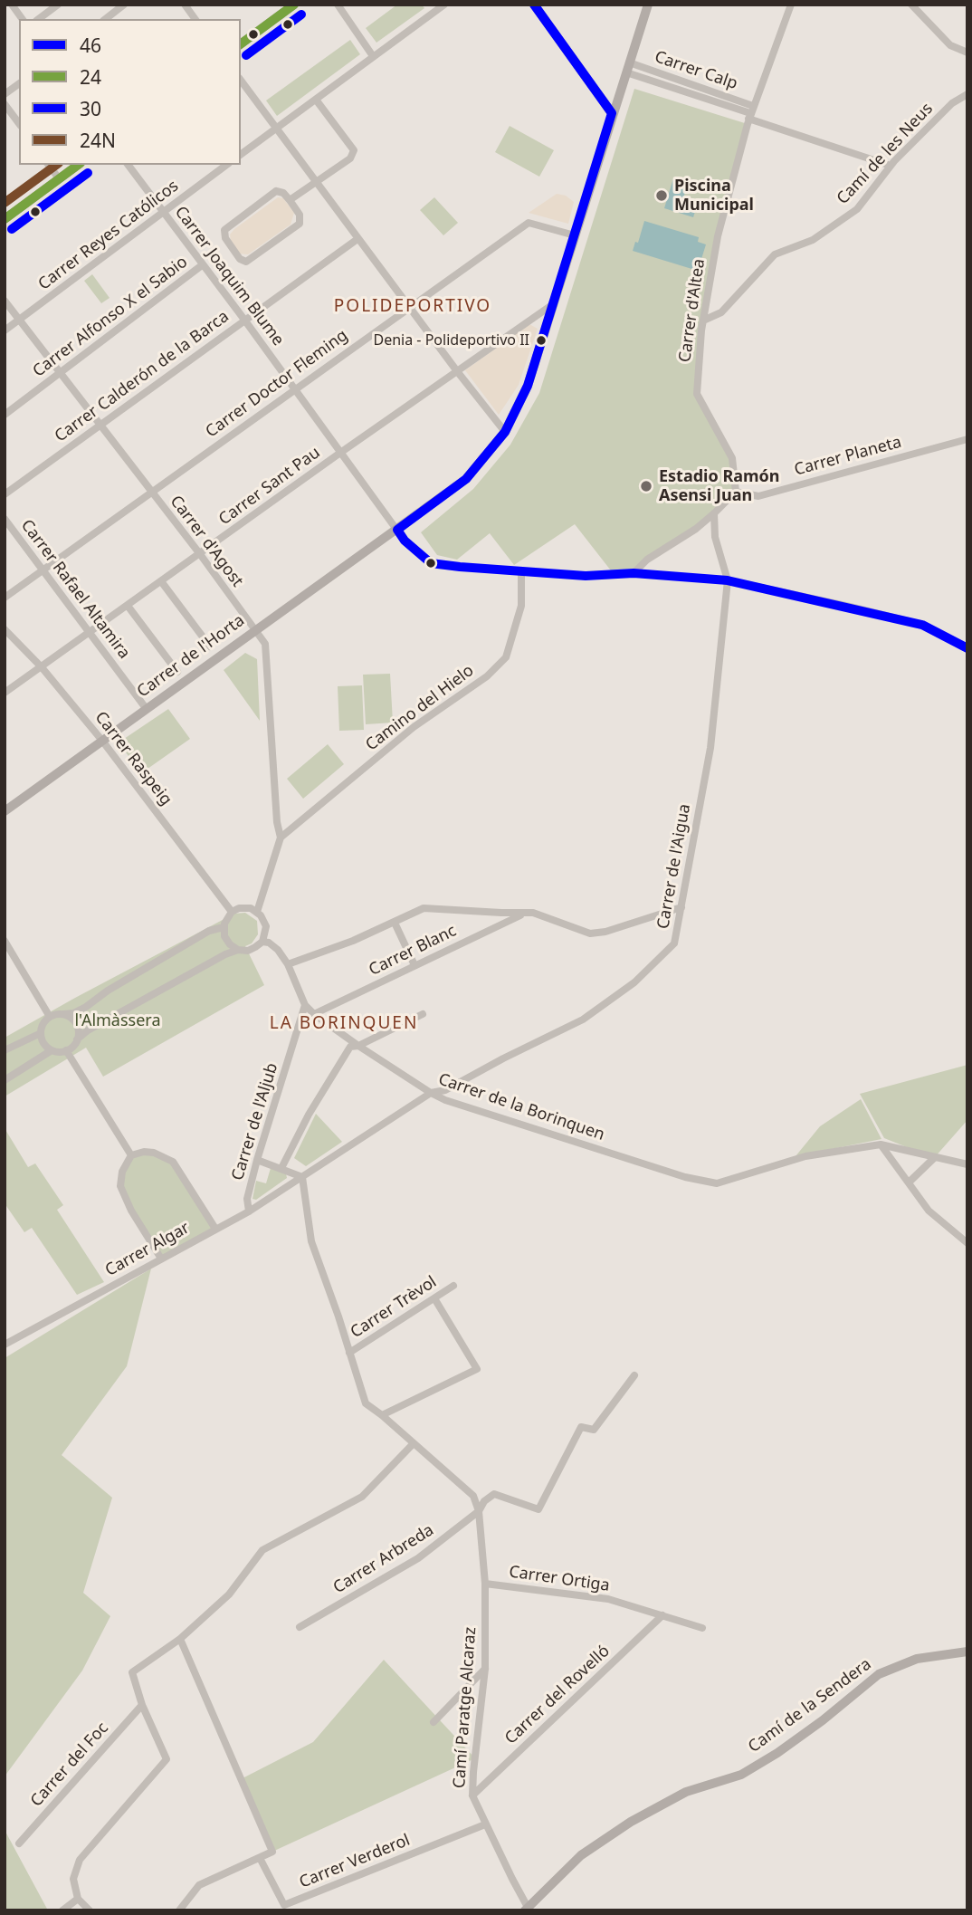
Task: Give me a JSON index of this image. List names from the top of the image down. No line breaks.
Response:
{"streets":{"street":["Carrer Calp","Camí de les Neus","Carrer Reyes Católicos","Carrer Joaquim Blume","Carrer d'Altea","Carrer Alfonso X el Sabio","Carrer Calderón de la Barca","Carrer Doctor Fleming","Carrer Planeta","Carrer Sant Pau","Carrer d'Agost","Carrer Rafael Altamira","Carrer de l'Horta","Camino del Hielo","Carrer Raspeig","Carrer de l'Aigua","Carrer Blanc","Carrer de la Borinquen","Carrer de l'Aljub","Carrer Algar","Carrer Trèvol","Carrer Arbreda","Carrer Ortiga","Carrer del Rovelló","Camí de la Sendera","Camí Paratge Alcaraz","Carrer del Foc","Carrer Verderol"]},"crossings":[["Carrer Calp","Camí de les Neus"],["Carrer Calp","Carrer d'Altea"],["Carrer Calp","Carrer de l'Horta"],["Camí de les Neus","Carrer d'Altea"],["Carrer Reyes Católicos","Carrer Joaquim Blume"],["Carrer Reyes Católicos","Carrer d'Agost"],["Carrer Joaquim Blume","Carrer Alfonso X el Sabio"],["Carrer Joaquim Blume","Carrer Calderón de la Barca"],["Carrer Joaquim Blume","Carrer Doctor Fleming"],["Carrer Joaquim Blume","Carrer Sant Pau"],["Carrer Joaquim Blume","Carrer de l'Horta"],["Carrer Joaquim Blume","Camino del Hielo"],["Carrer Joaquim Blume","Carrer de l'Aigua"],["Carrer d'Altea","Carrer Planeta"],["Carrer Alfonso X el Sabio","Carrer d'Agost"],["Carrer Calderón de la Barca","Carrer d'Agost"],["Carrer Doctor Fleming","Carrer d'Agost"],["Carrer Doctor Fleming","Carrer Rafael Altamira"],["Carrer Doctor Fleming","Carrer de l'Horta"],["Carrer Sant Pau","Carrer d'Agost"],["Carrer Sant Pau","Carrer Rafael Altamira"],["Carrer Sant Pau","Carrer de l'Horta"],["Carrer Sant Pau","Carrer Raspeig"],["Carrer d'Agost","Carrer de l'Horta"],["Carrer d'Agost","Camino del Hielo"],["Carrer d'Agost","Carrer Raspeig"],["Carrer d'Agost","Carrer de la Borinquen"],["Carrer Rafael Altamira","Carrer de l'Horta"],["Carrer de l'Horta","Carrer Raspeig"],["Carrer Raspeig","Carrer de la Borinquen"],["Carrer de l'Aigua","Carrer de la Borinquen"],["Carrer de l'Aigua","Carrer Algar"],["Carrer de l'Aigua","Camí Paratge Alcaraz"],["Carrer Blanc","Carrer de la Borinquen"],["Carrer de la Borinquen","Carrer de l'Aljub"],["Carrer de l'Aljub","Carrer Algar"],["Carrer Algar","Camí Paratge Alcaraz"],["Carrer Trèvol","Camí Paratge Alcaraz"],["Carrer Arbreda","Camí Paratge Alcaraz"],["Carrer Ortiga","Carrer del Rovelló"],["Carrer Ortiga","Camí Paratge Alcaraz"],["Carrer del Rovelló","Camí Paratge Alcaraz"],["Camí de la Sendera","Camí Paratge Alcaraz"],["Camí Paratge Alcaraz","Carrer Verderol"]],"districts":["POLIDEPORTIVO","LA BORINQUEN"],"parks":["l'Almàssera"],"places":["Piscina Municipal","Denia - Polideportivo II","Estadio Ramón Asensi Juan"],"lines":["transit line 46","transit line 24","transit line 30","transit line 24N"],"legend":["46","24","30","24N"]}
